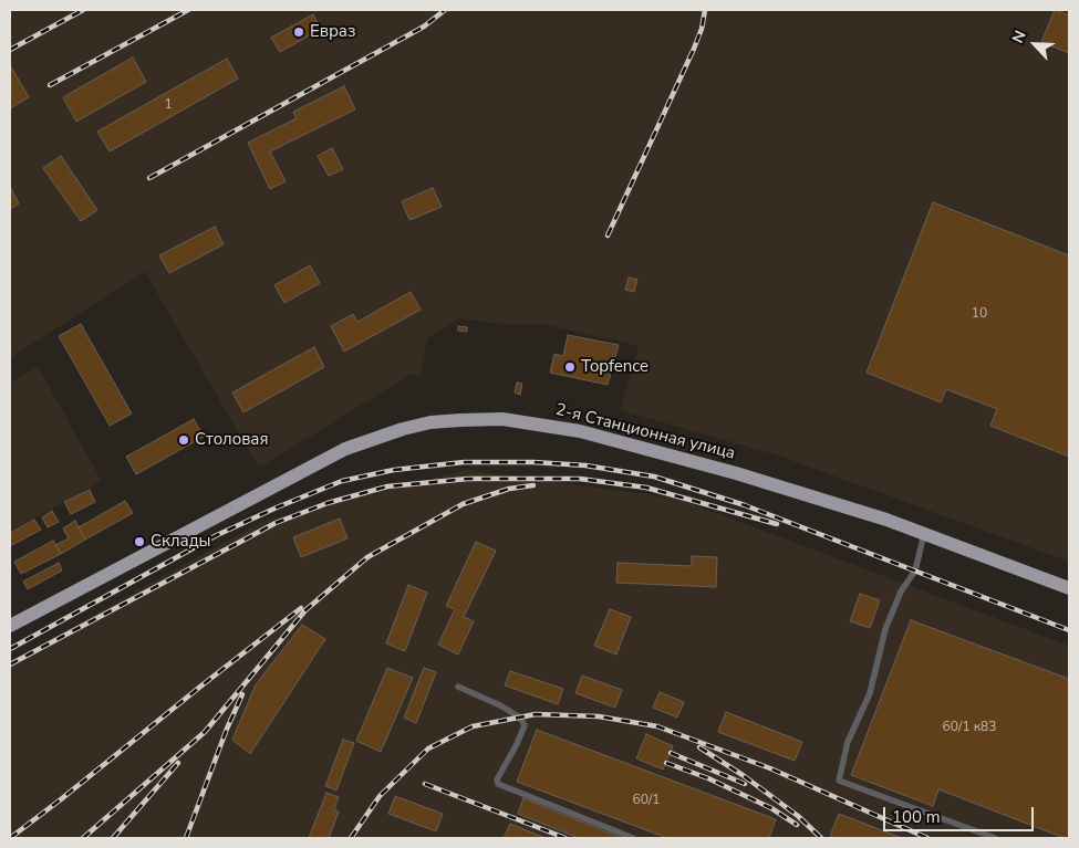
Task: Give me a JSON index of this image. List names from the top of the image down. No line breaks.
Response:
{"streets":{"main road":["2-я Станционная улица"]},"places":["Евраз","Topfence","Столовая","Склады"],"house_numbers":["1","10","60/1 к83","60/1"],"scale_bar":"100 m","north":"top left"}
